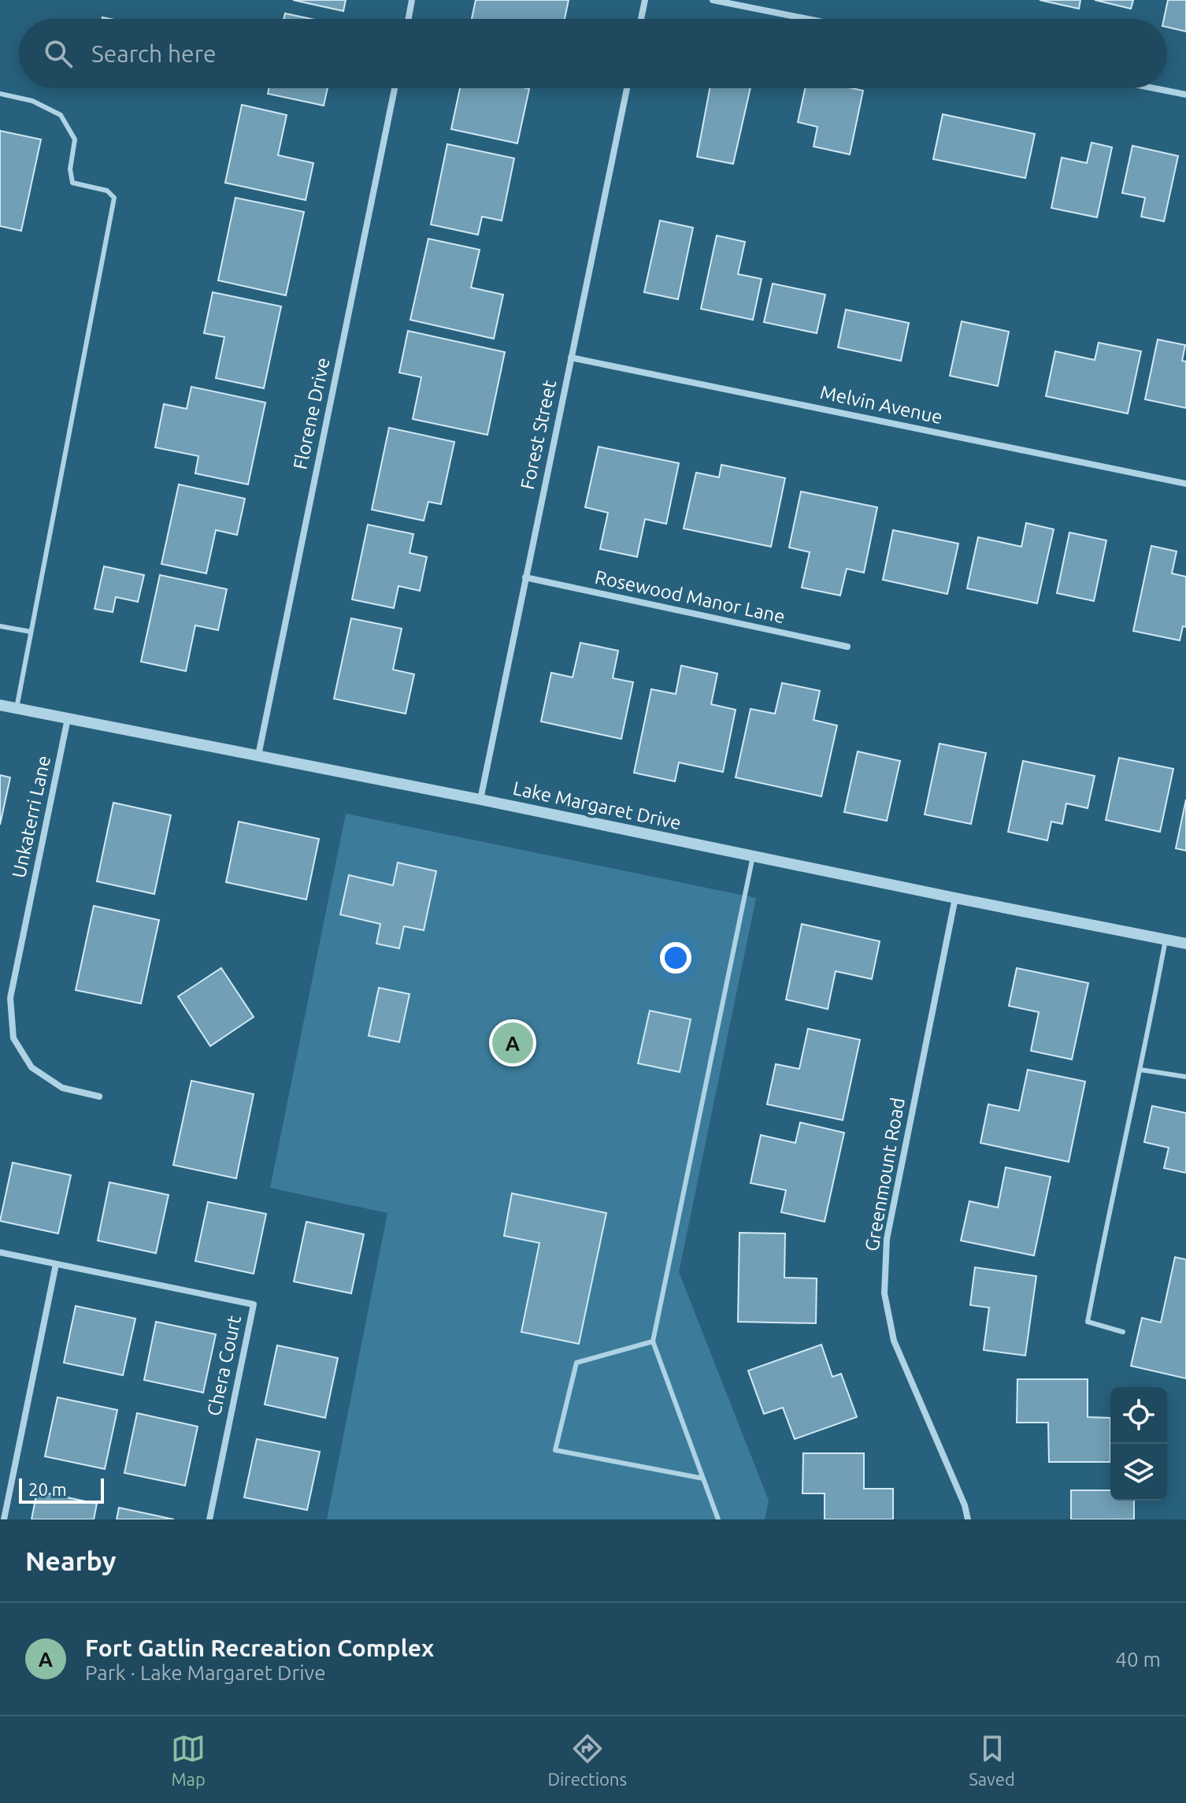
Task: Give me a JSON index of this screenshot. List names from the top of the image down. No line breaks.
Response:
{"streets":{"street":["Melvin Avenue","Florene Drive","Forest Street","Rosewood Manor Lane","Lake Margaret Drive","Unkaterri Lane","Greenmount Road","Chera Court"]},"crossings":[["Melvin Avenue","Forest Street"],["Florene Drive","Lake Margaret Drive"],["Forest Street","Rosewood Manor Lane"],["Forest Street","Lake Margaret Drive"],["Lake Margaret Drive","Unkaterri Lane"],["Lake Margaret Drive","Greenmount Road"]],"scale_bar":"20 m","page":{"search":"Search here","pins":"A","scale":"20 m","heading":"Nearby","list":[{"mark":"A","name":"Fort Gatlin Recreation Complex","note":"Park · Lake Margaret Drive","value":"40 m"}],"nav":["Map","Directions","Saved"]}}
